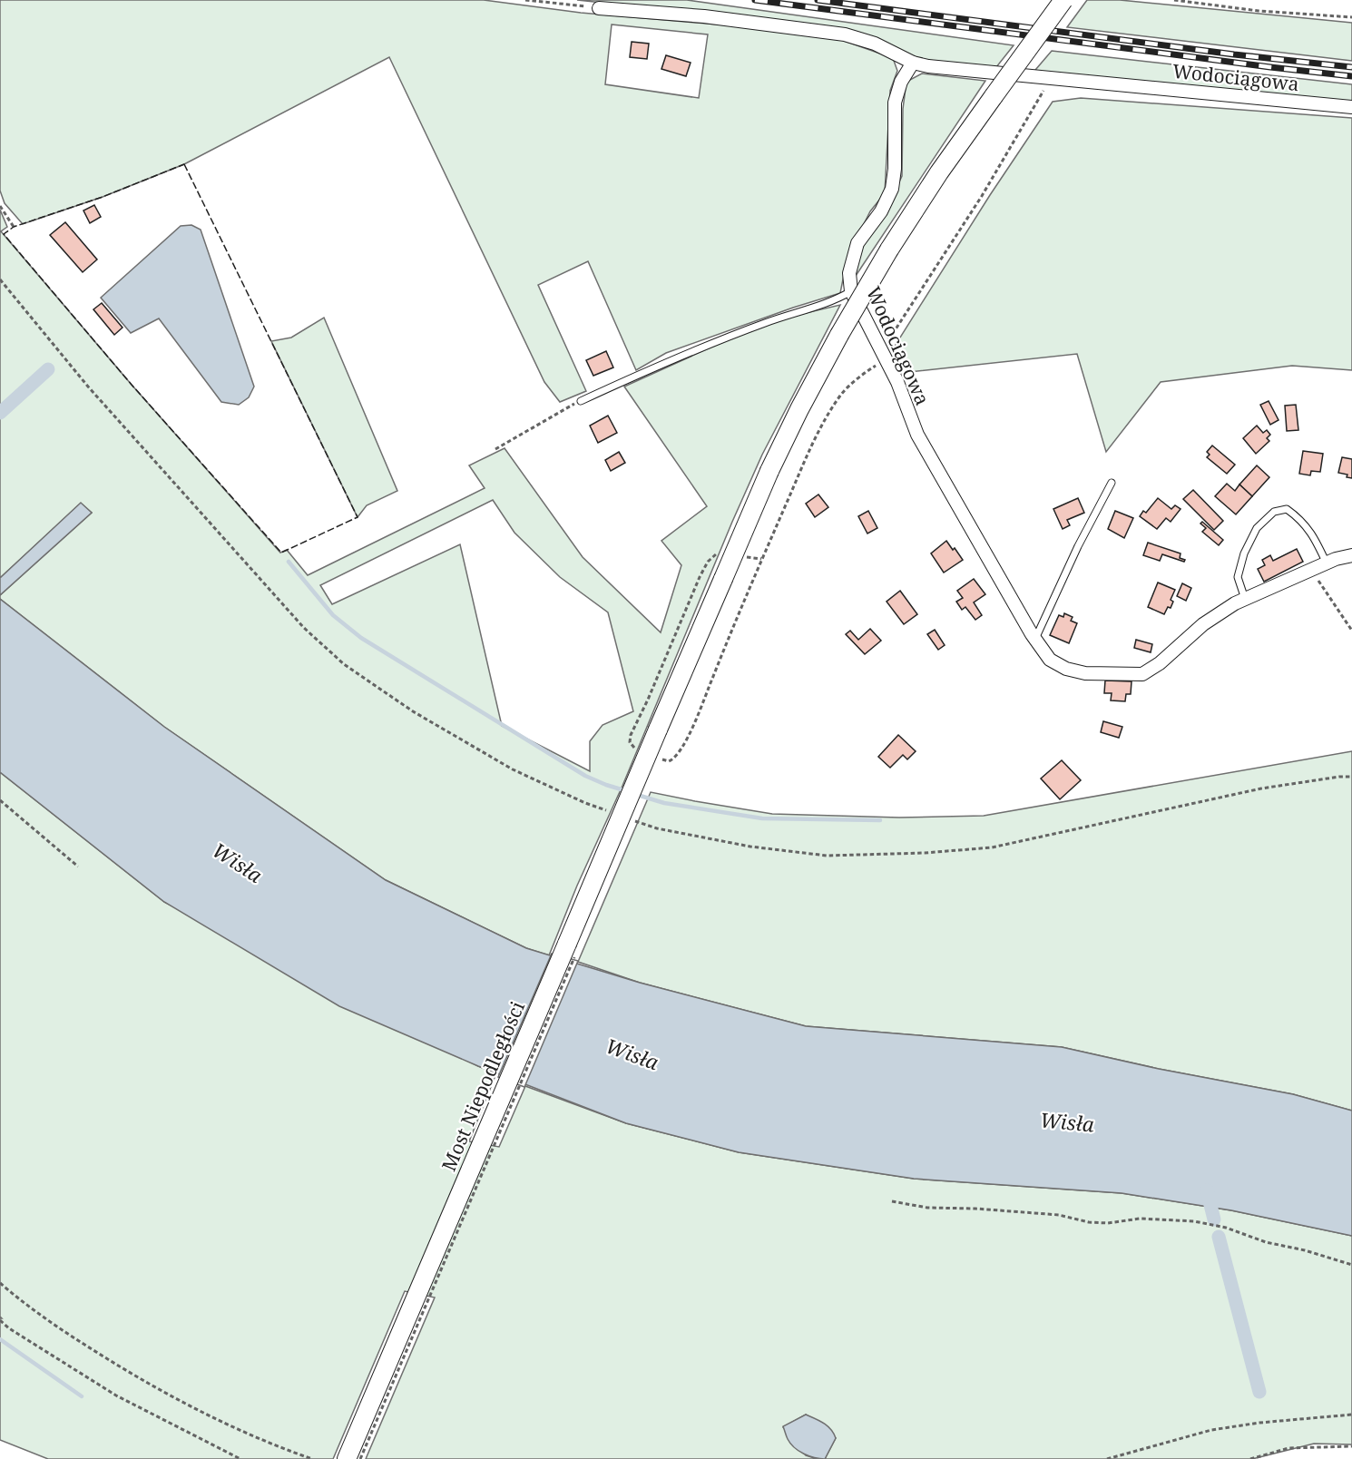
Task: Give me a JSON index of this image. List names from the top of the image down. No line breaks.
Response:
{"streets":{"main road":["Most Niepodległości"],"street":["Wodociągowa"]},"water":["Wisła"]}
